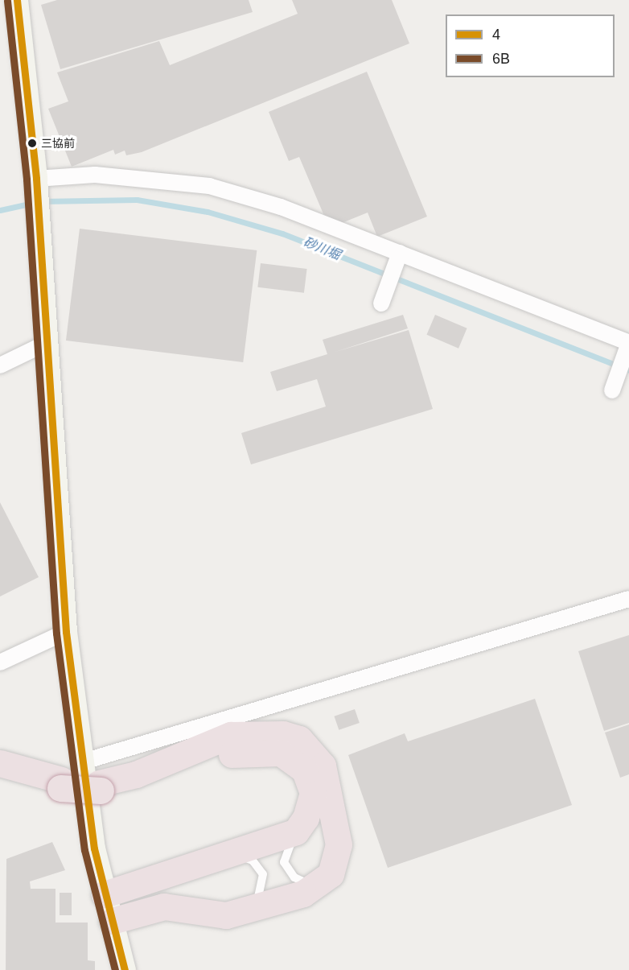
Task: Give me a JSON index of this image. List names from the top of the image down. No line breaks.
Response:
{"water":["砂川堀"],"places":["三協前"],"lines":["transit line 4","transit line 6B"],"legend":["4","6B"]}
